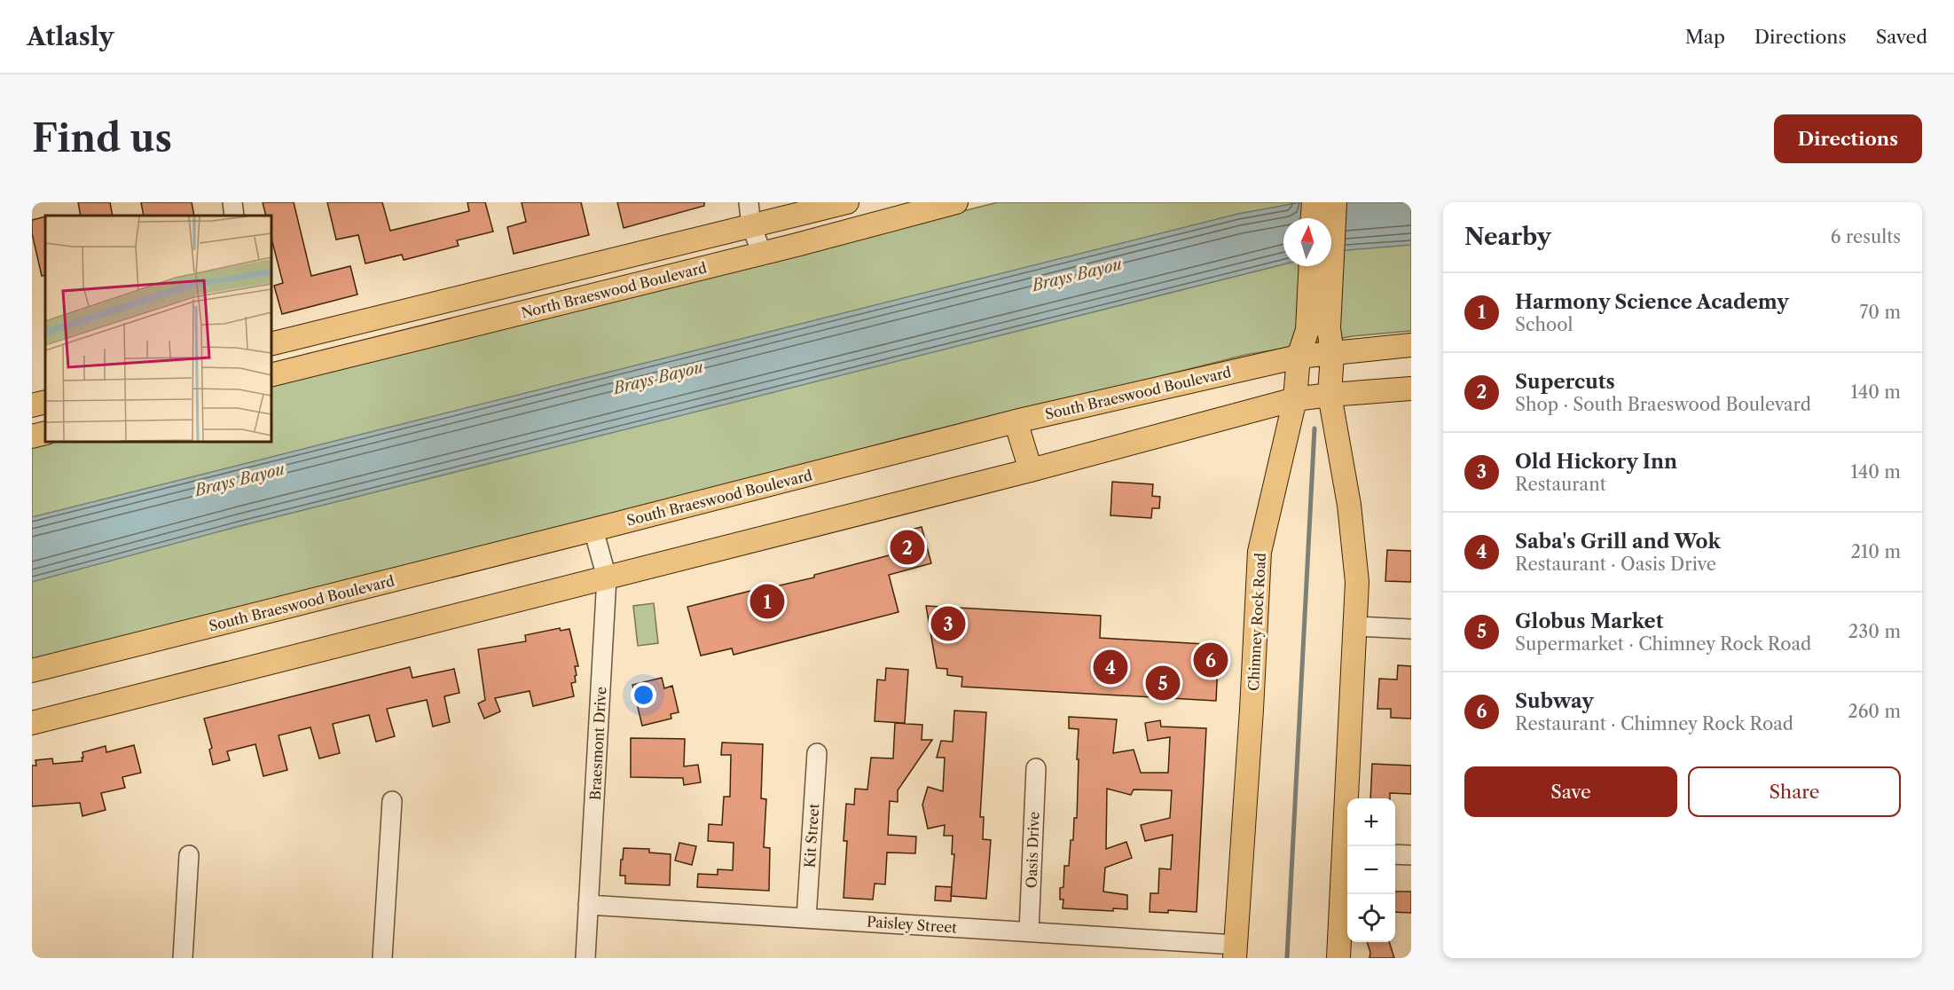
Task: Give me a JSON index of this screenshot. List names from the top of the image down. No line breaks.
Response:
{"streets":{"main road":["North Braeswood Boulevard","South Braeswood Boulevard","Chimney Rock Road"],"street":["Braesmont Drive","Kit Street","Oasis Drive","Paisley Street"]},"crossings":[["South Braeswood Boulevard","Chimney Rock Road"],["South Braeswood Boulevard","Braesmont Drive"],["Chimney Rock Road","Paisley Street"],["Braesmont Drive","Paisley Street"],["Kit Street","Paisley Street"],["Oasis Drive","Paisley Street"]],"water":["Brays Bayou"],"north":"top","page":{"header":"Atlasly","nav":["Map","Directions","Saved"],"buttons":["Directions",["Save","Share"]],"title":"Find us","heading":["Nearby","6 results"],"list":[{"mark":"1","name":"Harmony Science Academy","note":"School","value":"70 m"},{"mark":"2","name":"Supercuts","note":"Shop · South Braeswood Boulevard","value":"140 m"},{"mark":"3","name":"Old Hickory Inn","note":"Restaurant","value":"140 m"},{"mark":"4","name":"Saba's Grill and Wok","note":"Restaurant · Oasis Drive","value":"210 m"},{"mark":"5","name":"Globus Market","note":"Supermarket · Chimney Rock Road","value":"230 m"},{"mark":"6","name":"Subway","note":"Restaurant · Chimney Rock Road","value":"260 m"}],"pins":["2","1","3","6","4","5"],"map_buttons":["+","−"]}}
